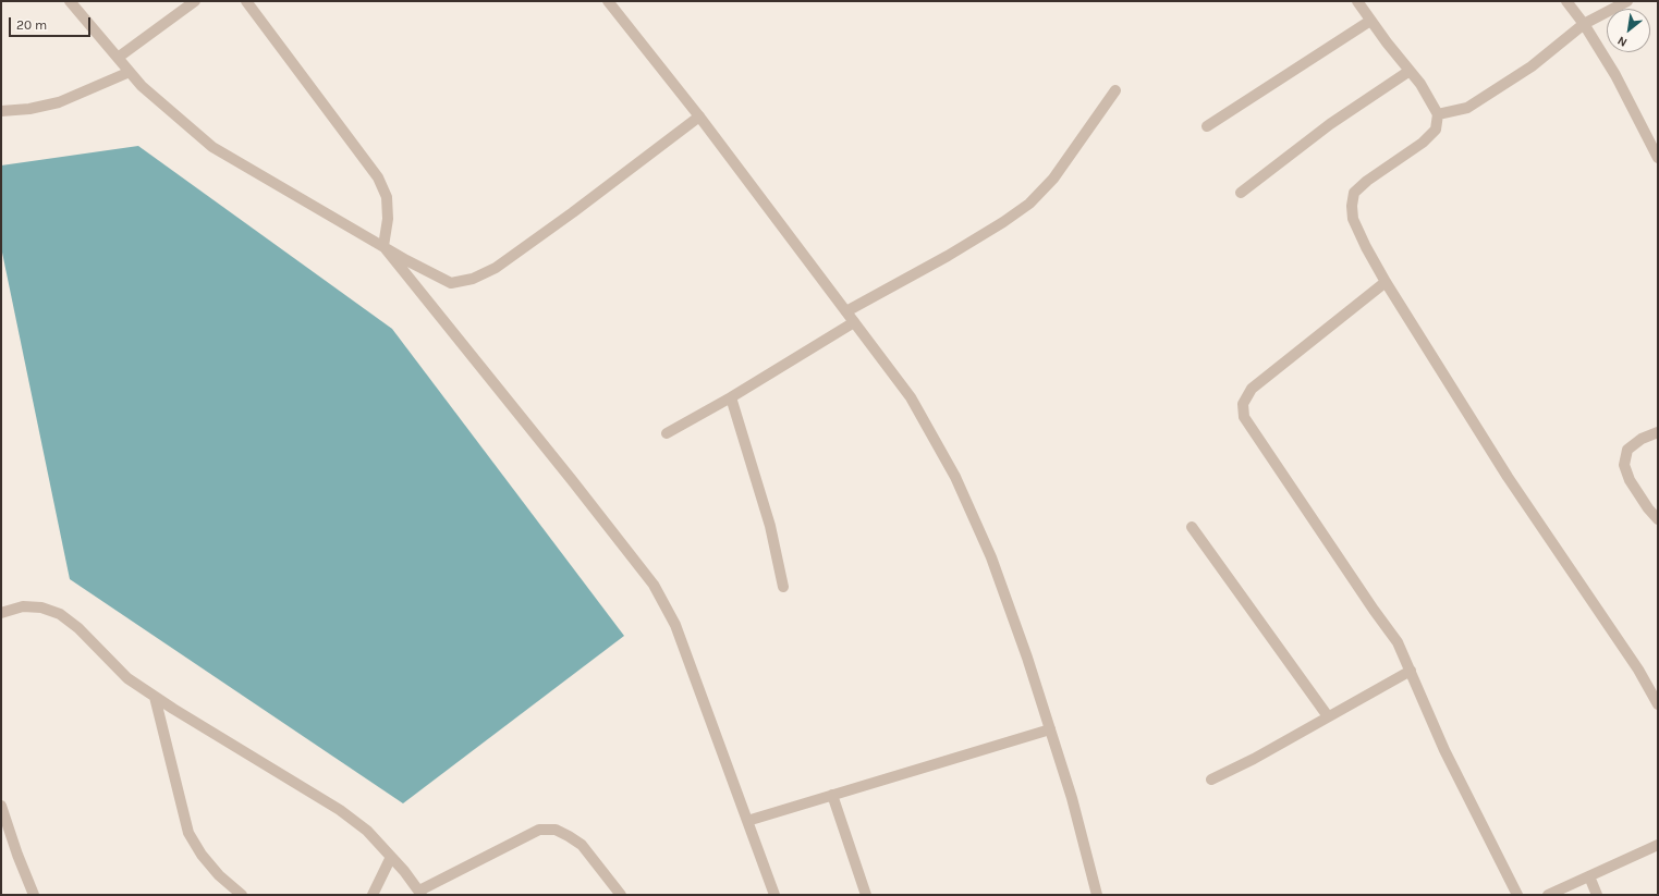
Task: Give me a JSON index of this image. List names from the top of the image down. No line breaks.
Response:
{"scale_bar":"20 m","north":"bottom left"}
